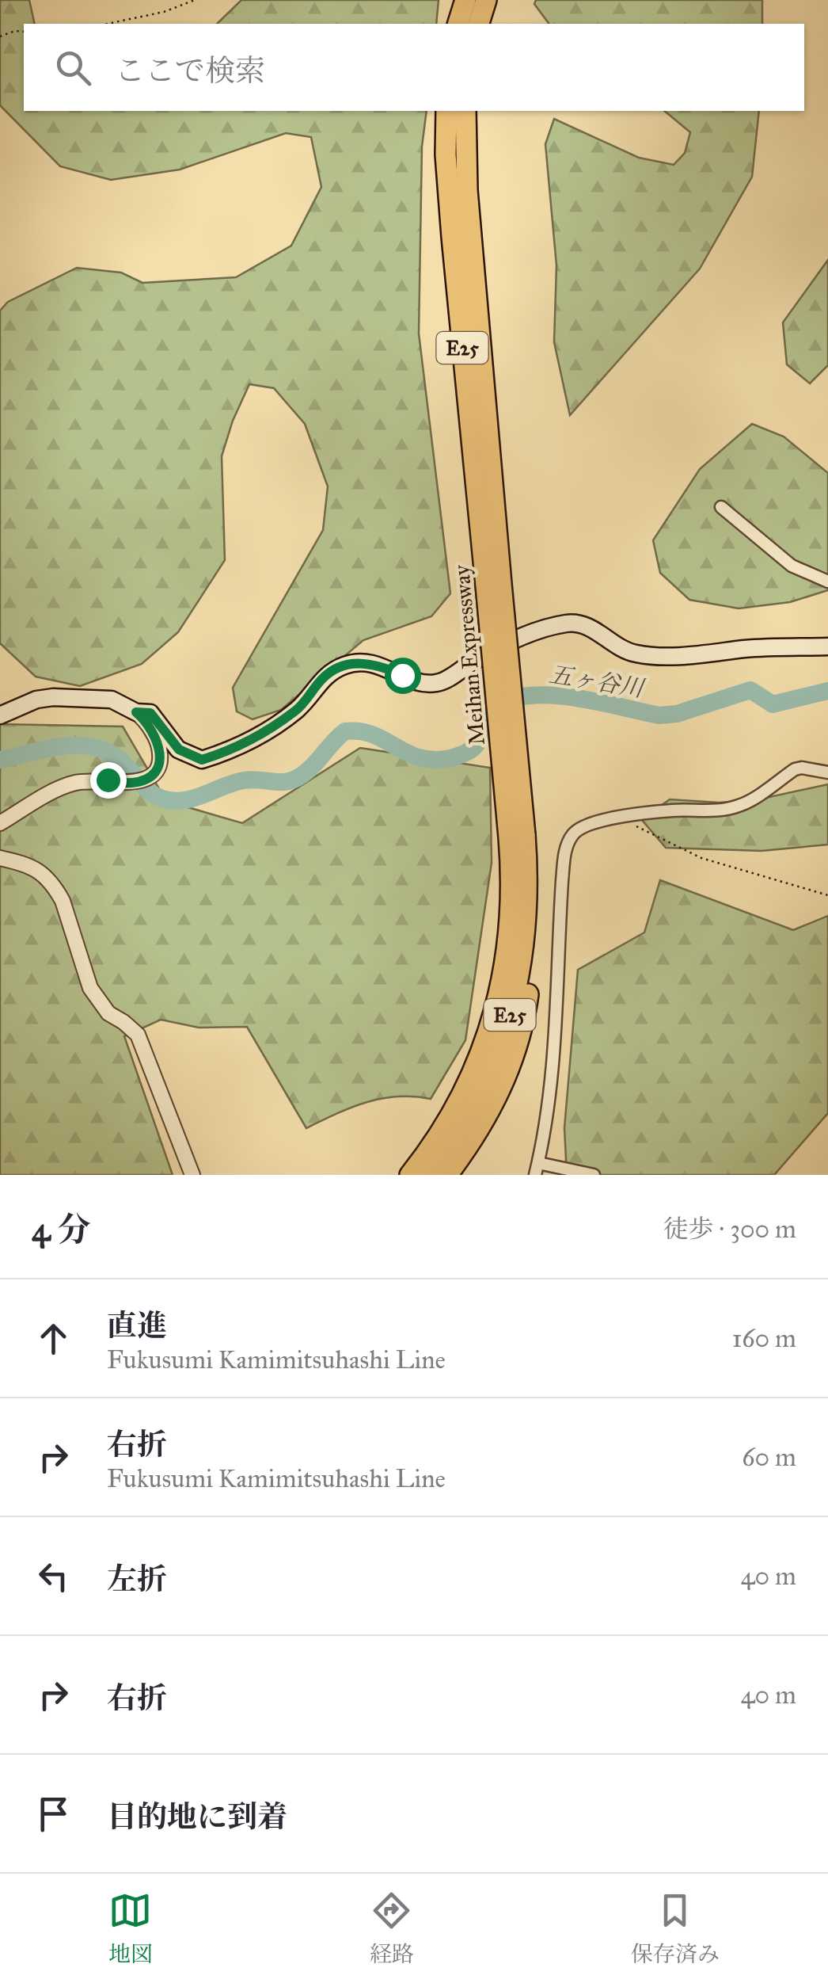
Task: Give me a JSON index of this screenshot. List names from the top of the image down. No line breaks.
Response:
{"streets":{"highway":["E25","Meihan Expressway"]},"water":["五ヶ谷川"],"page":{"search":"ここで検索","heading":["4 分","徒歩 · 300 m"],"list":[["直進","Fukusumi Kamimitsuhashi Line","160 m"],["右折","Fukusumi Kamimitsuhashi Line","60 m"],["左折","40 m"],["右折","40 m"],"目的地に到着"],"nav":["地図","経路","保存済み"]}}
